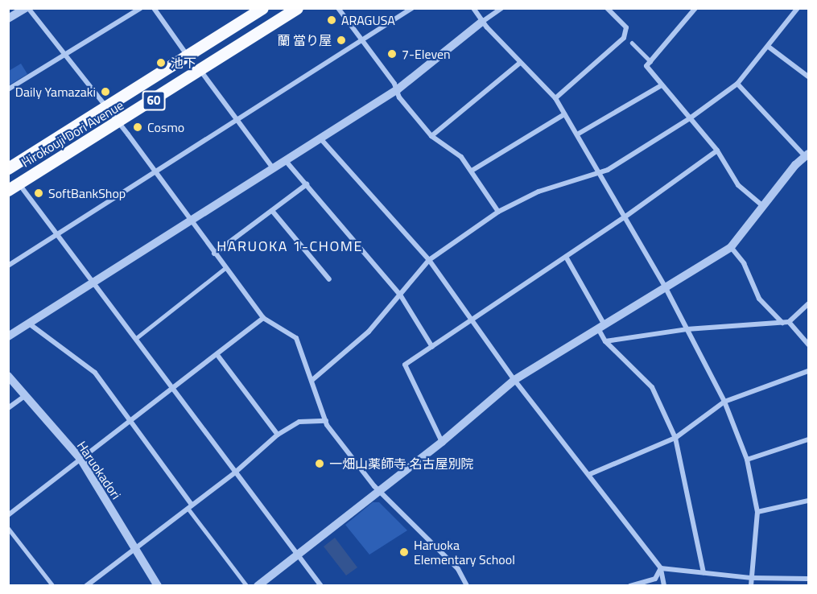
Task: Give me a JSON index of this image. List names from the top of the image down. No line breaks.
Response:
{"streets":{"main road":["60","Hirokouji Dori Avenue"],"street":["Haruokadori"]},"districts":["HARUOKA 1-CHOME"],"places":["ARAGUSA","蘭 當り屋","7-Eleven","池下","Daily Yamazaki","Cosmo","SoftBankShop","一畑山薬師寺 名古屋別院","Haruoka Elementary School"]}
